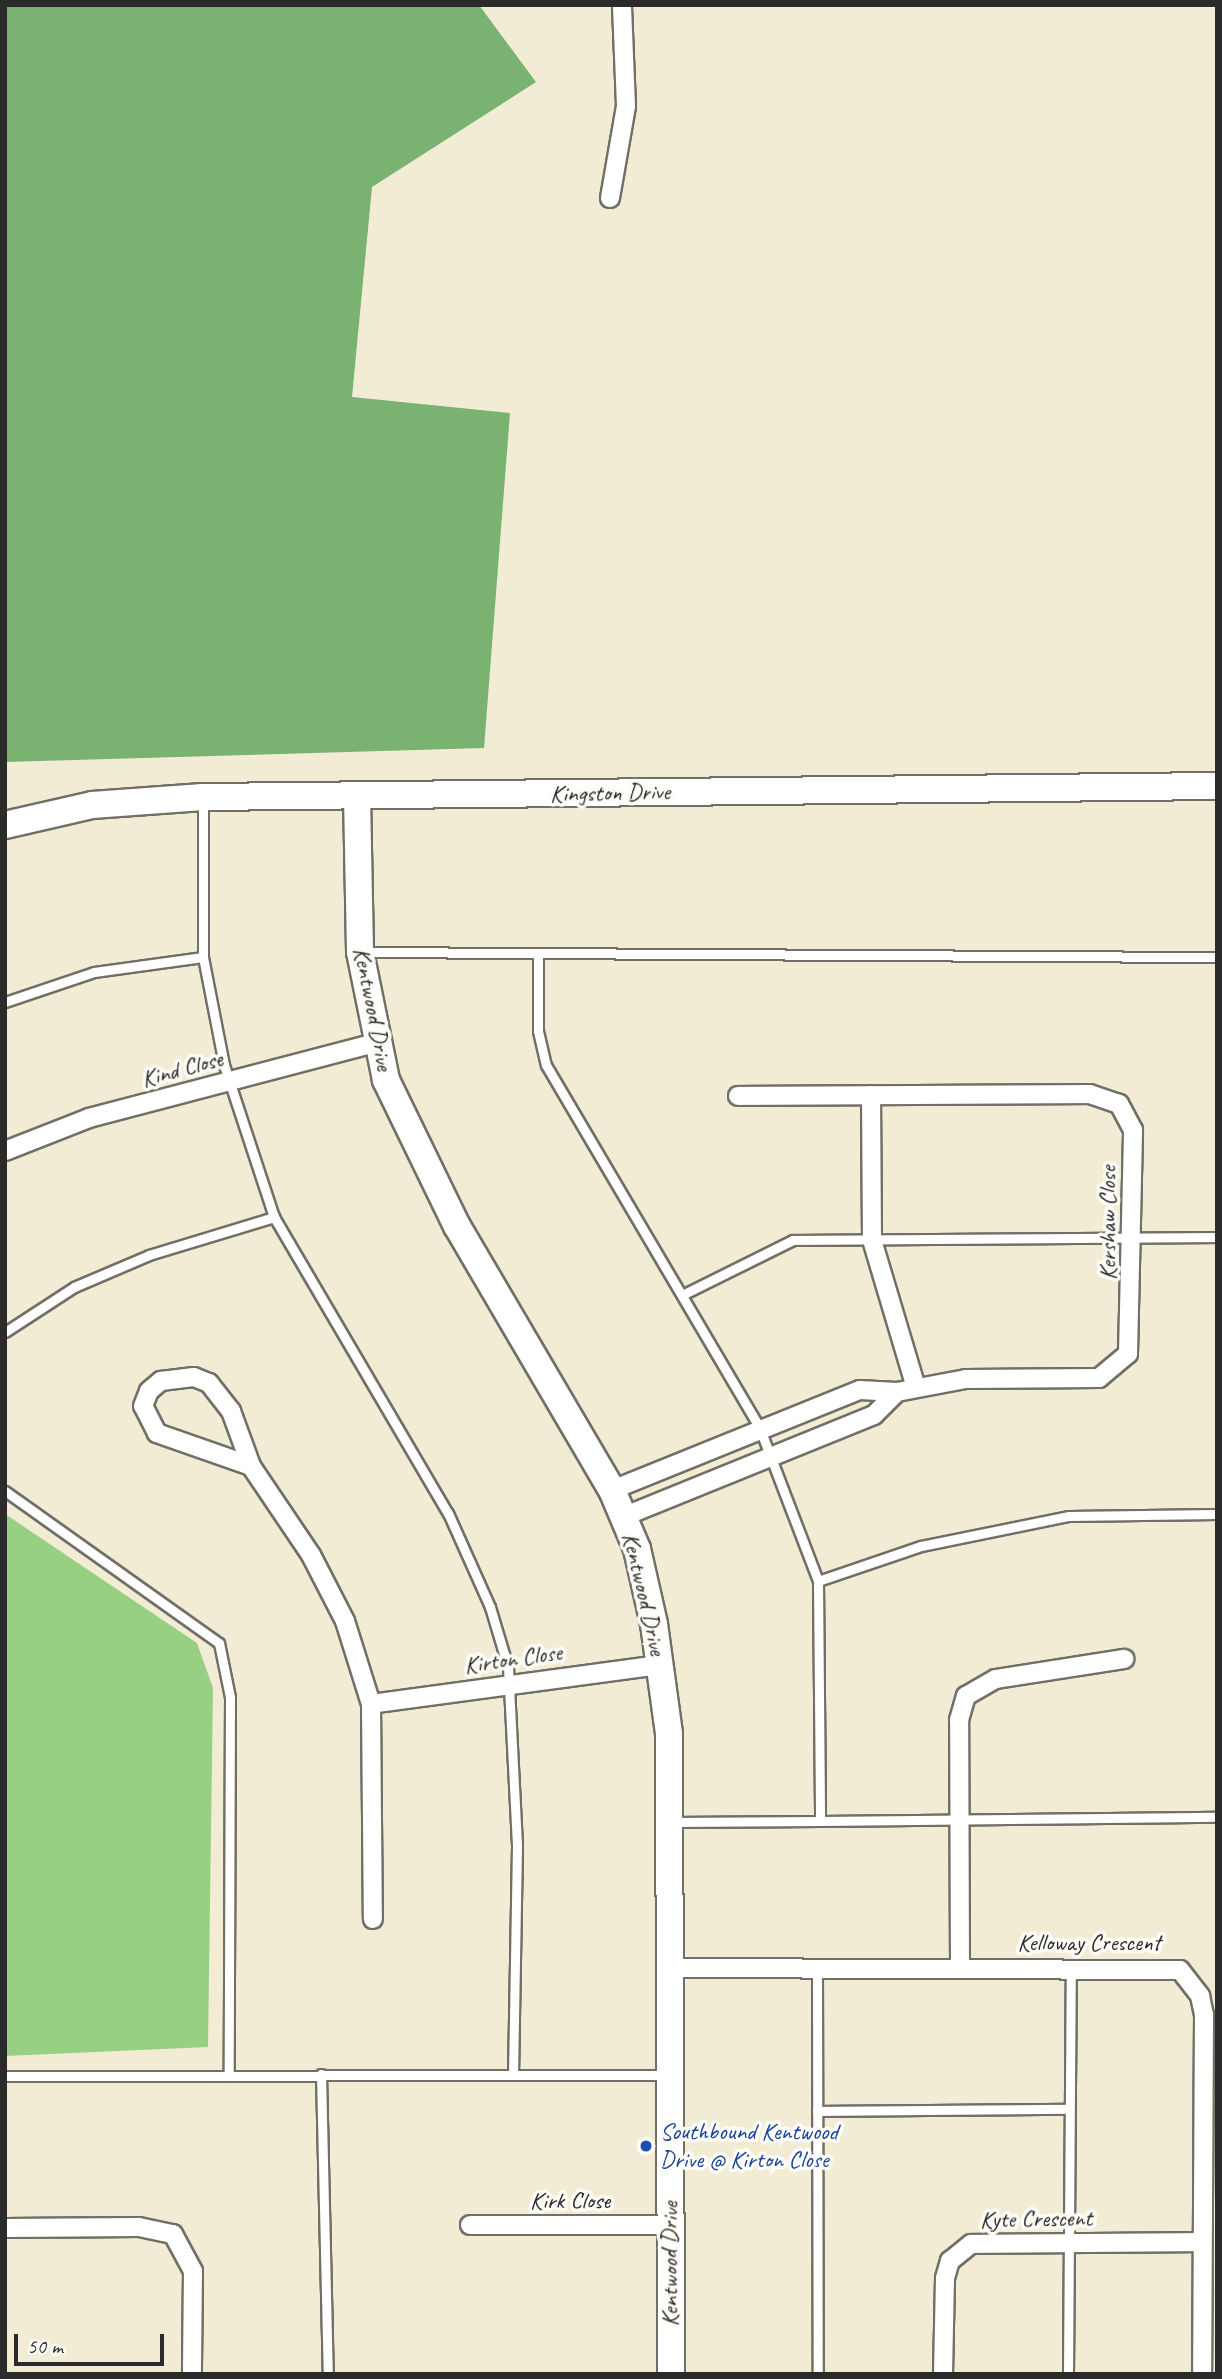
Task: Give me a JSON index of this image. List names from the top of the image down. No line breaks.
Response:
{"streets":{"street":["Kingston Drive","Kentwood Drive","Kind Close","Kershaw Close","Kirton Close","Kelloway Crescent","Kirk Close","Kyte Crescent"]},"crossings":[["Kingston Drive","Kentwood Drive"],["Kentwood Drive","Kind Close"],["Kentwood Drive","Kershaw Close"],["Kentwood Drive","Kirton Close"],["Kentwood Drive","Kelloway Crescent"],["Kentwood Drive","Kirk Close"],["Kelloway Crescent","Kyte Crescent"]],"places":["Southbound Kentwood Drive @ Kirton Close"],"scale_bar":"50 m"}
